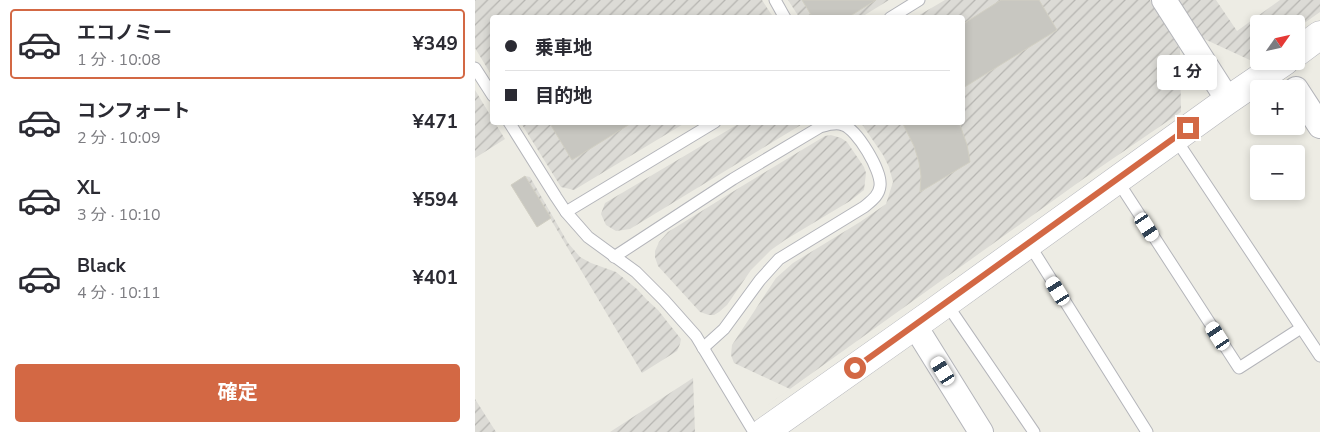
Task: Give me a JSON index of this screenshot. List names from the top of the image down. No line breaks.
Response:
{"north":"top right","page":{"list":[{"name":"エコノミー","note":"1 分 · 10:08","value":"¥349"},{"name":"コンフォート","note":"2 分 · 10:09","value":"¥471"},{"name":"XL","note":"3 分 · 10:10","value":"¥594"},{"name":"Black","note":"4 分 · 10:11","value":"¥401"}],"map_buttons":["+","−"],"banner":["乗車地","目的地"],"bubble":"1 分","buttons":"確定"}}
